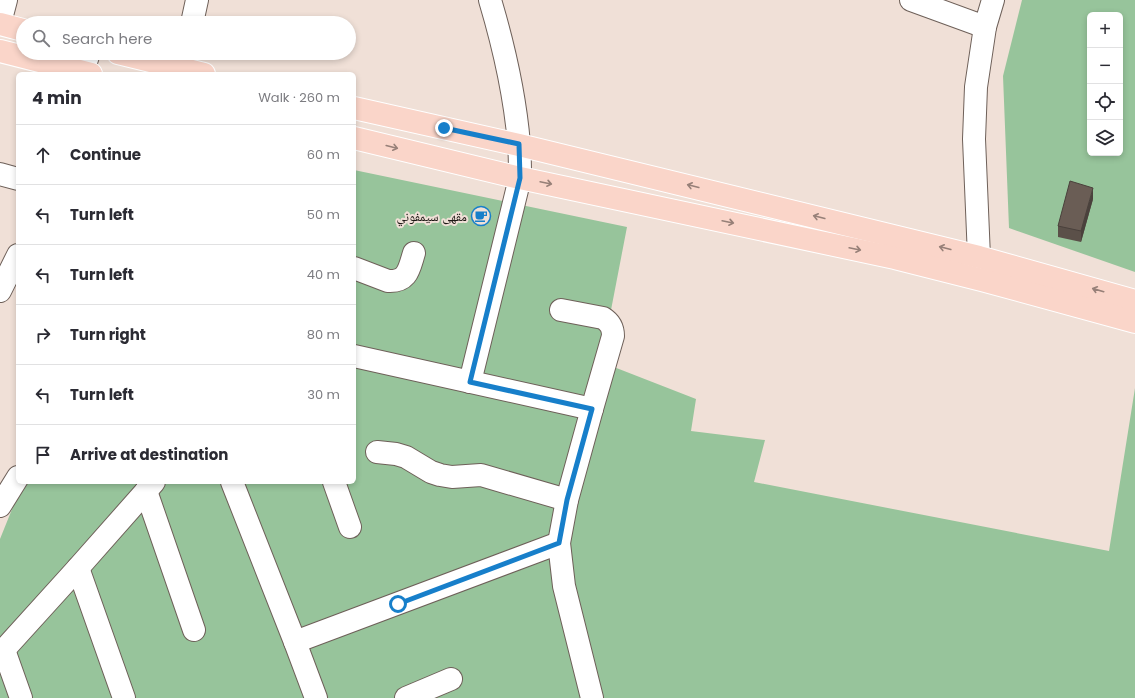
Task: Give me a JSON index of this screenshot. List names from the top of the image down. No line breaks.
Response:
{"places":{"cafe":["مقهى سيمفوني"]},"page":{"map_buttons":["+","−"],"search":"Search here","heading":["4 min","Walk · 260 m"],"list":[["Continue","60 m"],["Turn left","50 m"],["Turn left","40 m"],["Turn right","80 m"],["Turn left","30 m"],"Arrive at destination"]}}
